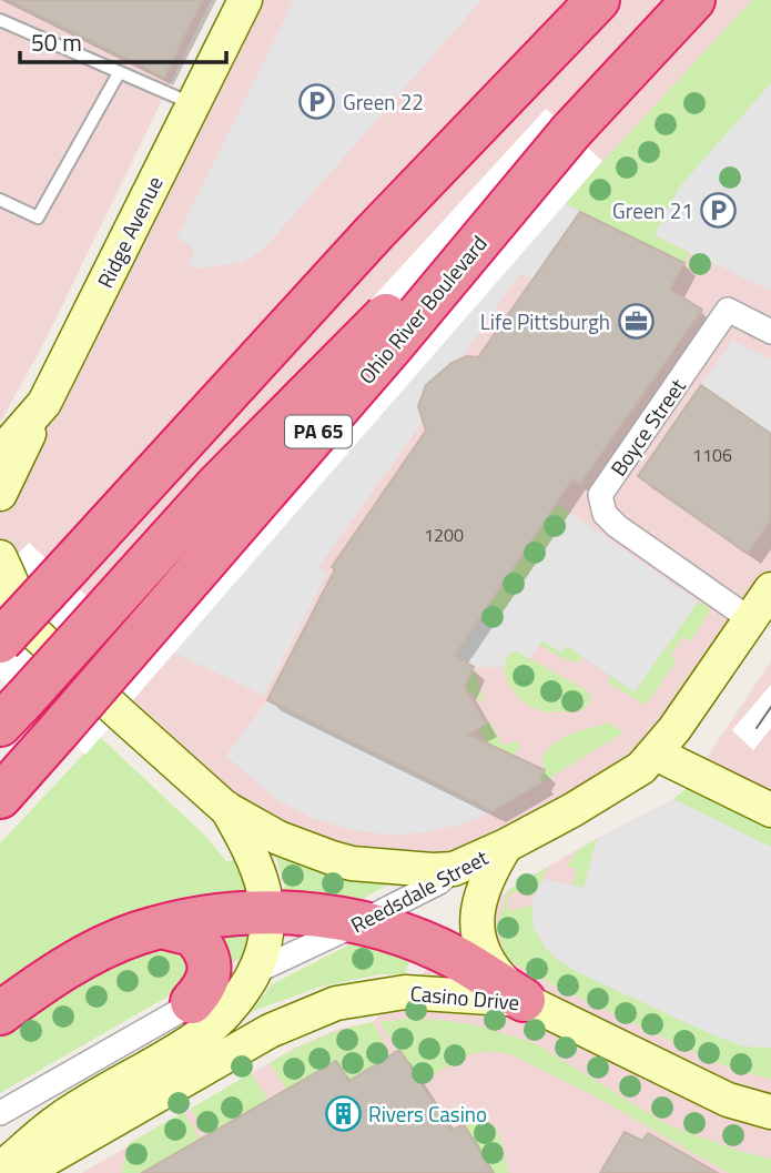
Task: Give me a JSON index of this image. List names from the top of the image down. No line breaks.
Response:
{"streets":{"highway":["Ohio River Boulevard","PA 65"],"main road":["Ridge Avenue","Reedsdale Street","Casino Drive"],"street":["Boyce Street"]},"crossings":[["Boyce Street","Reedsdale Street"]],"places":{"parking":["Green 22","Green 21"],"office":["Life Pittsburgh"],"building":["Rivers Casino"]},"house_numbers":["1106","1200"],"scale_bar":"50 m"}
